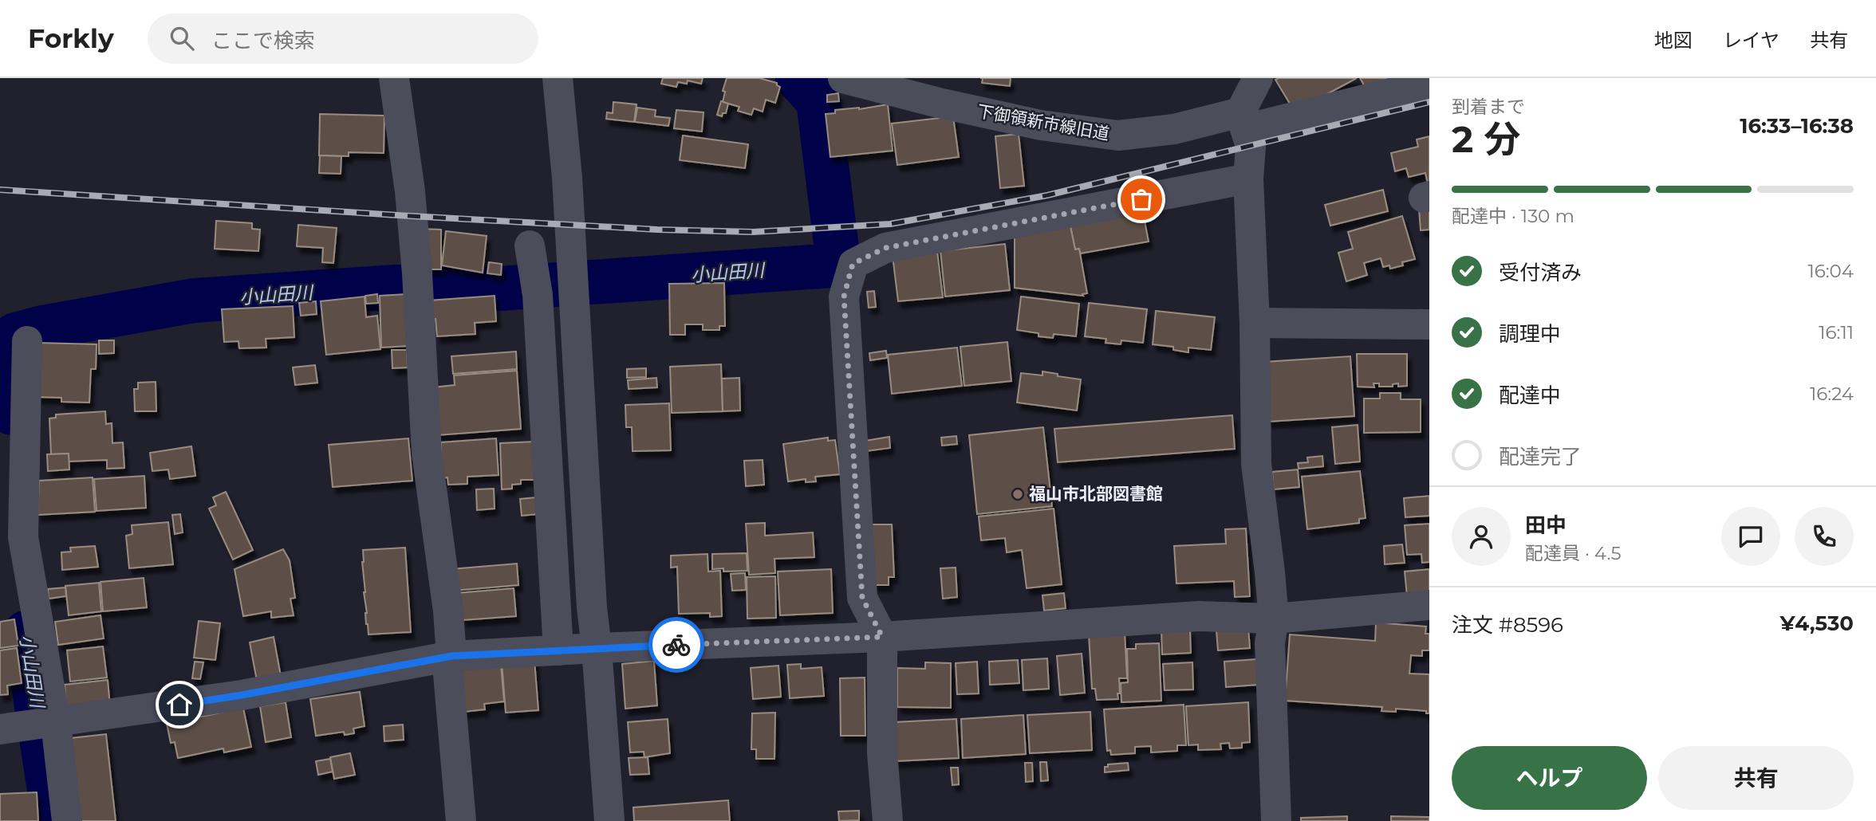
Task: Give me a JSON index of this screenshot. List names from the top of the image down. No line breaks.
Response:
{"streets":{"street":["下御領新市線旧道"]},"water":["小山田川"],"places":["福山市北部図書館"],"page":{"header":"Forkly","search":"ここで検索","nav":["地図","レイヤ","共有"],"heading":["2 分","到着まで","16:33–16:38"],"panel":["田中","配達員 · 4.5","注文 #8596","¥4,530"],"bar":"配達中 · 130 m","list":[["受付済み","16:04"],["調理中","16:11"],["配達中","16:24"],"配達完了"],"buttons":["ヘルプ","共有"]}}
